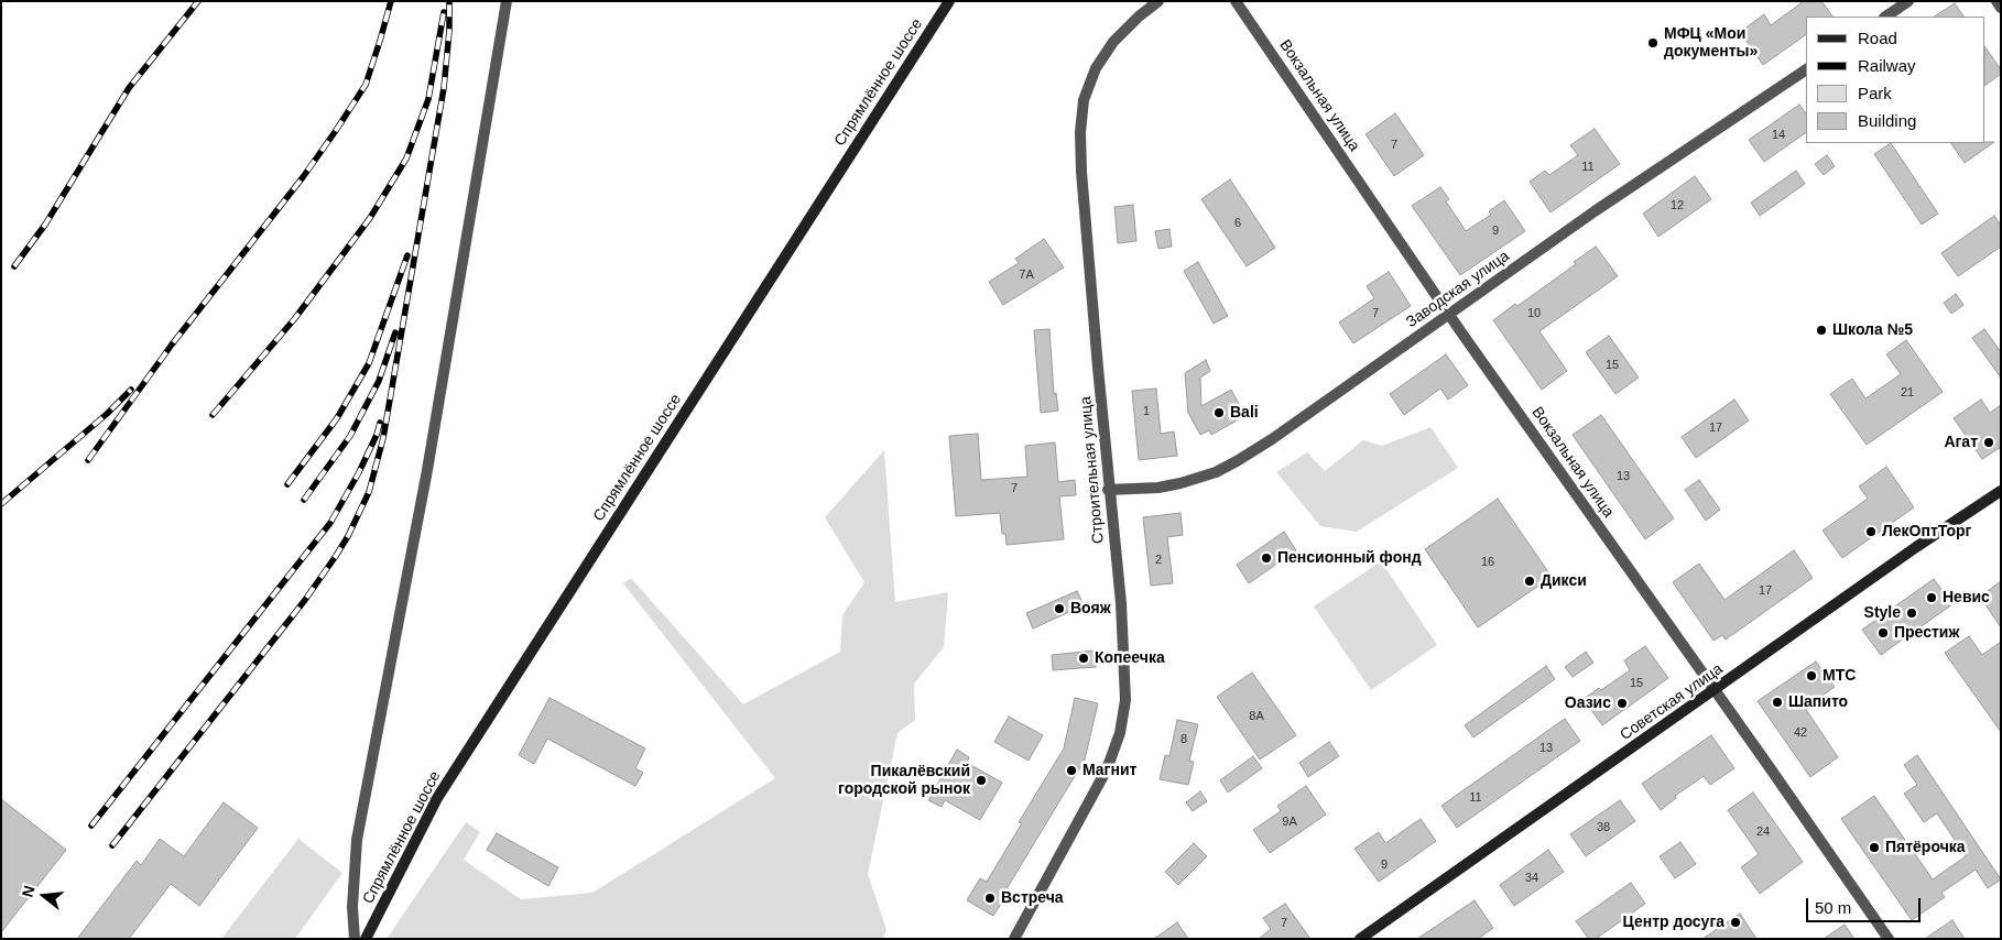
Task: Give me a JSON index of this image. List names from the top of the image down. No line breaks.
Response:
{"streets":{"main road":["Спрямлённое шоссе","Советская улица"],"street":["Вокзальная улица","Заводская улица","Строительная улица"]},"crossings":[["Вокзальная улица","Заводская улица"],["Вокзальная улица","Советская улица"],["Заводская улица","Строительная улица"]],"places":["МФЦ «Мои документы»","Школа №5","Bali","Агат","ЛекОптТорг","Пенсионный фонд","Дикси","Невис","Вояж","Style","Престиж","Копеечка","МТС","Шапито","Оазис","Магнит","Пикалёвский городской рынок","Пятёрочка","Встреча","Центр досуга"],"house_numbers":["14","7","11","12","6","9","7А","7","10","15","21","1","17","13","7","2","16","17","15","8А","42","8","13","11","9А","38","24","9","34","7"],"legend":["Road","Railway","Park","Building"],"scale_bar":"50 m","north":"left"}
